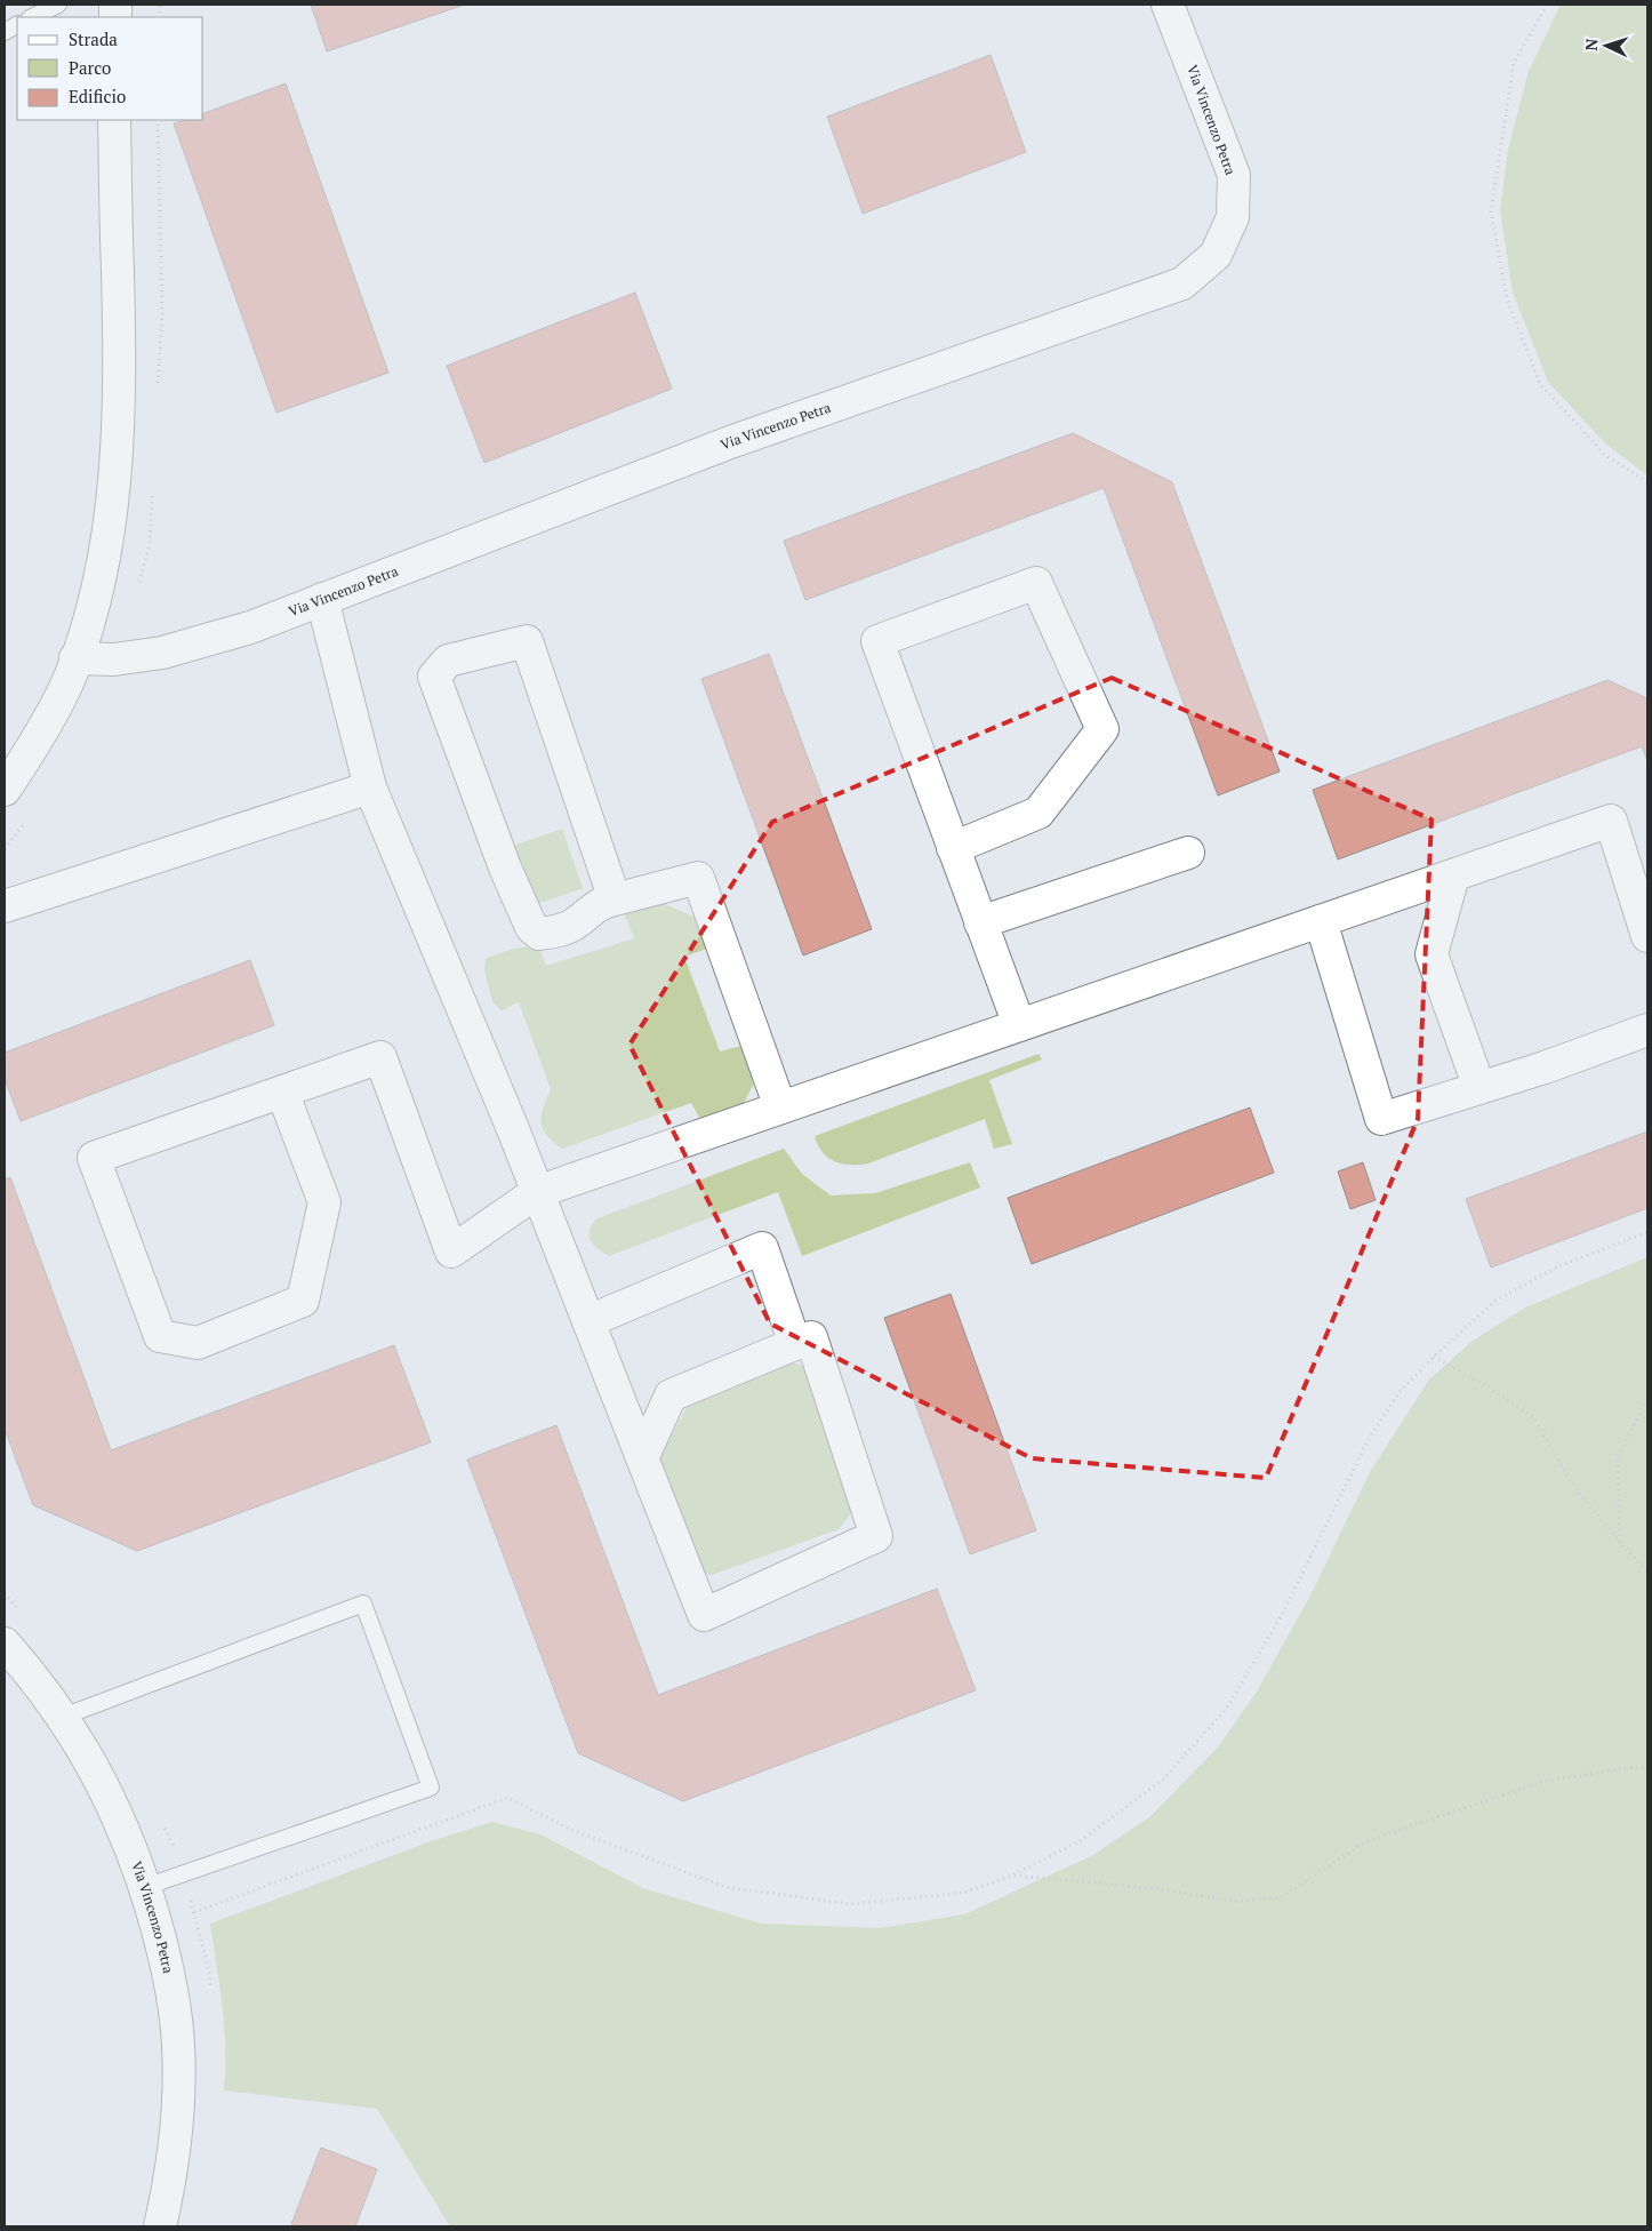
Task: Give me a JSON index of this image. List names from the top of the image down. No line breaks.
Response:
{"streets":{"street":["Via Vincenzo Petra"]},"legend":["Strada","Parco","Edificio"],"north":"left"}
